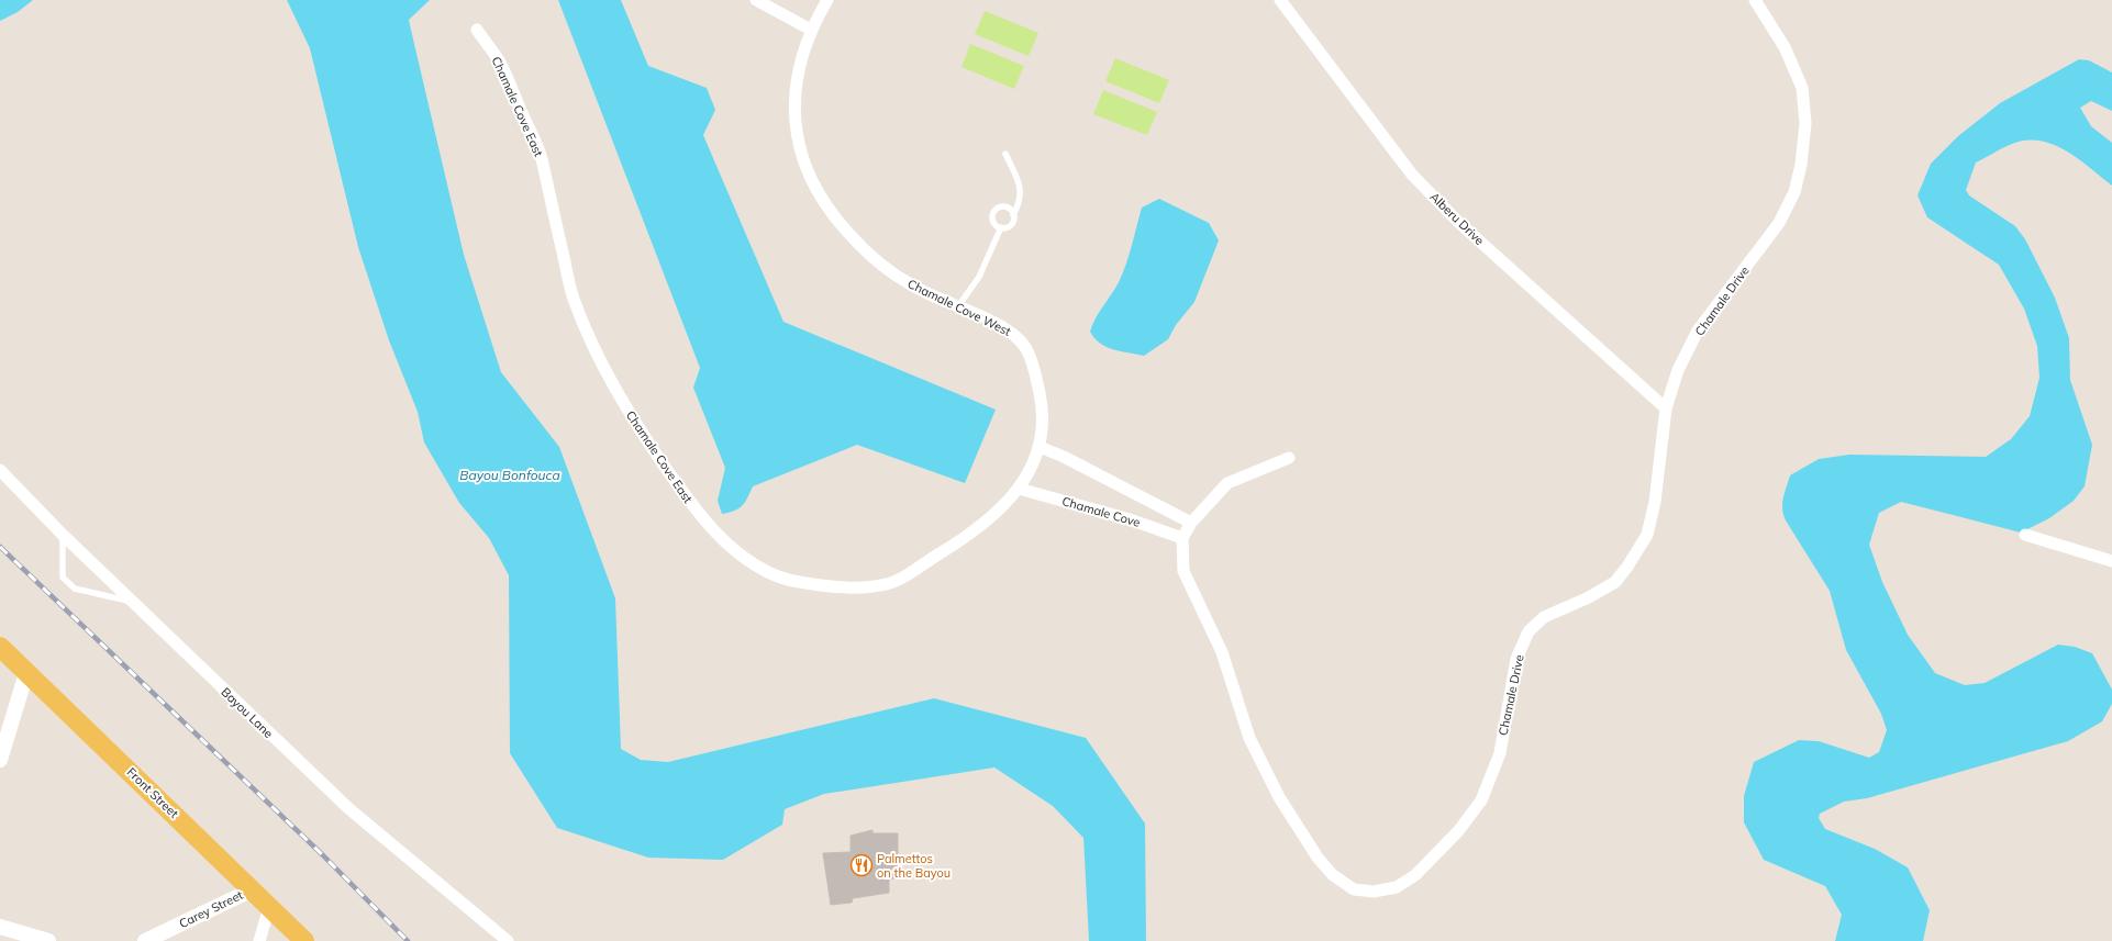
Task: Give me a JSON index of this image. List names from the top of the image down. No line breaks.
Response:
{"streets":{"main road":["Front Street"],"street":["Chamale Cove East","Alberu Drive","Chamale Drive","Chamale Cove West","Chamale Cove","Bayou Lane","Carey Street"]},"crossings":[["Chamale Cove East","Chamale Cove West"],["Chamale Cove East","Chamale Cove"],["Alberu Drive","Chamale Drive"],["Chamale Drive","Chamale Cove"],["Chamale Cove West","Chamale Cove"],["Front Street","Carey Street"]],"water":["Bayou Bonfouca"],"places":{"restaurant":["Palmettos on the Bayou"]}}
